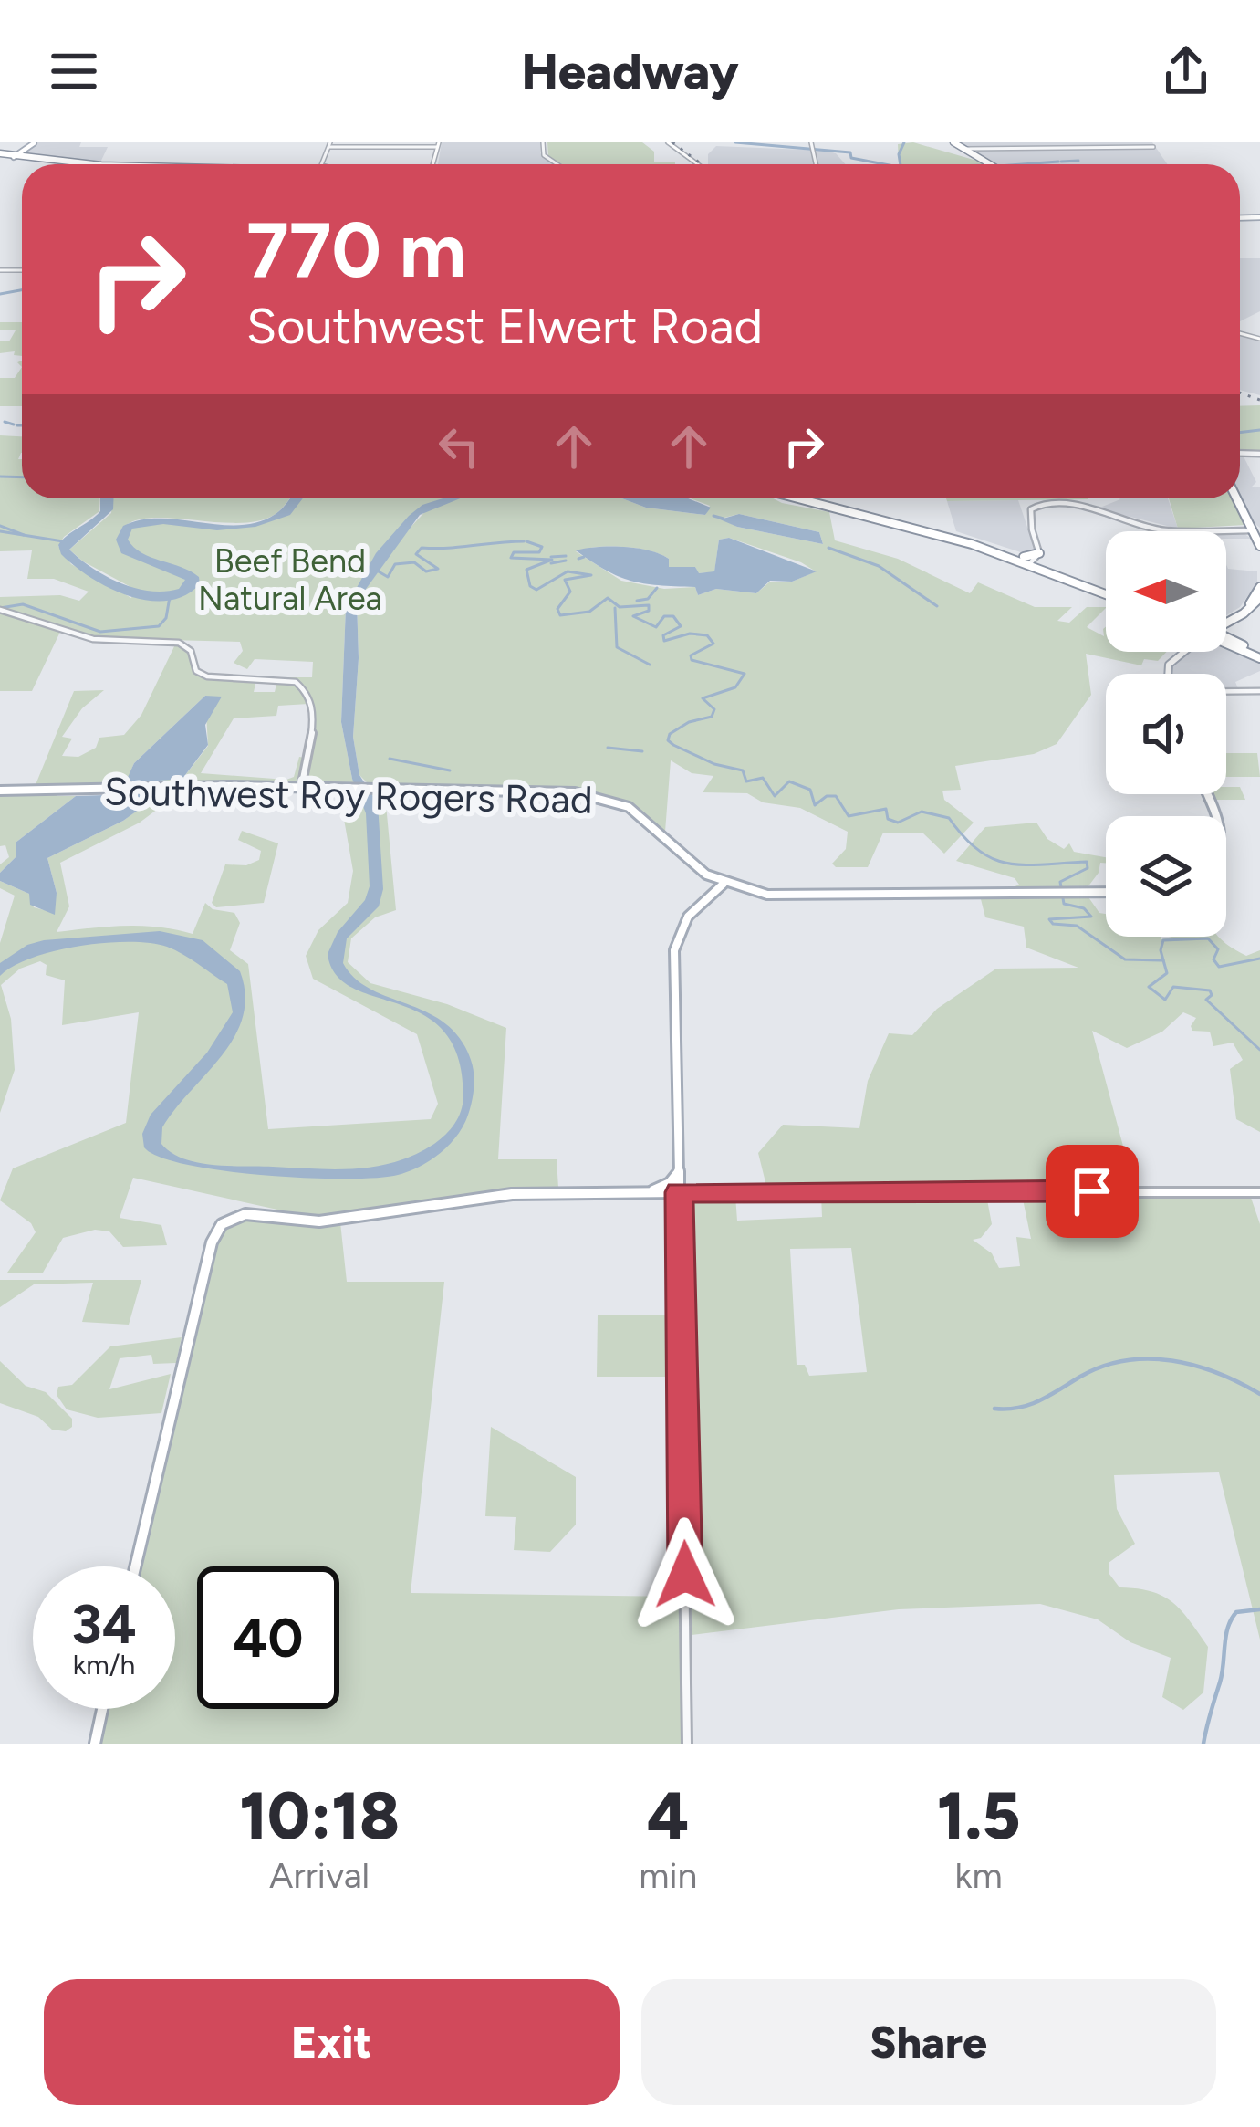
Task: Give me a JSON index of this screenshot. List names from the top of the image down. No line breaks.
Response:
{"streets":{"main road":["Southwest Roy Rogers Road"]},"parks":["Beef Bend Natural Area"],"north":"left","page":{"header":"Headway","turn":["770 m","Southwest Elwert Road"],"speed":"34 km/h","limit":"40","eta":["10:18","Arrival","4","min","1.5","km"],"buttons":["Exit","Share"]}}
